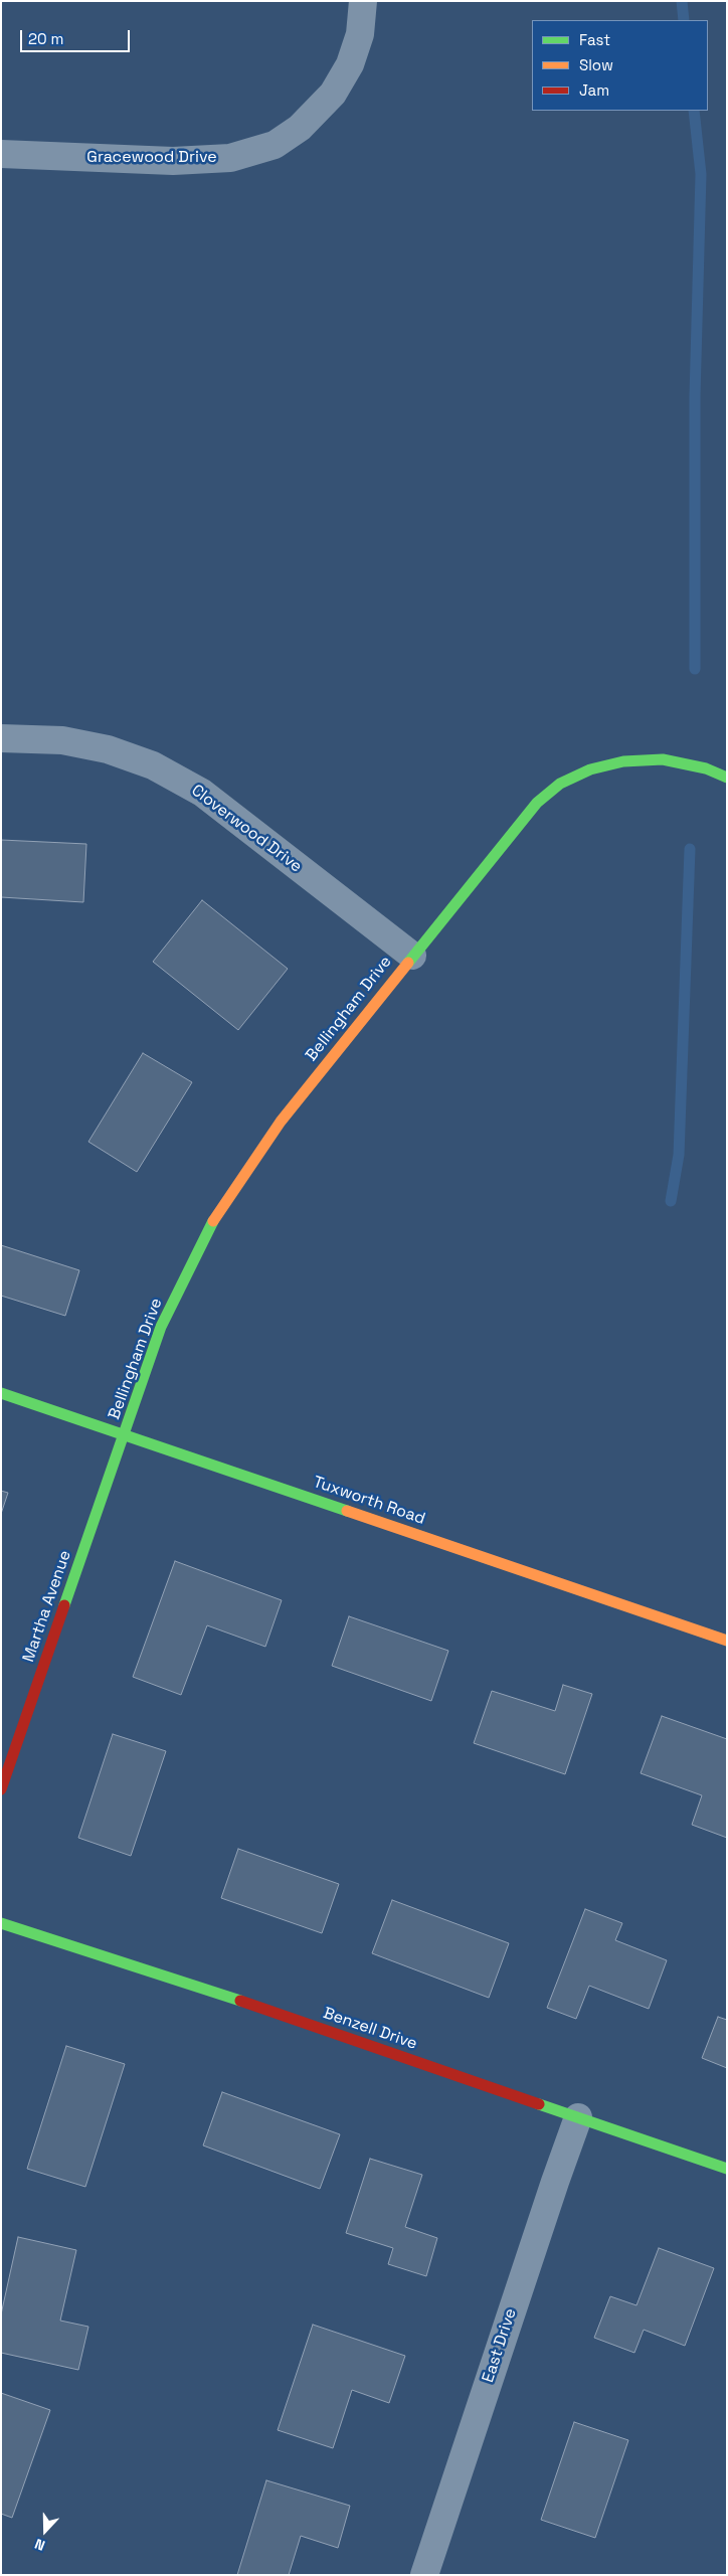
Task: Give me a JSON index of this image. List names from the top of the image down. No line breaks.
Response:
{"streets":{"street":["Gracewood Drive","Cloverwood Drive","Bellingham Drive","Tuxworth Road","Martha Avenue","Benzell Drive","East Drive"]},"crossings":[["Cloverwood Drive","Bellingham Drive"],["Bellingham Drive","Tuxworth Road"],["Bellingham Drive","Martha Avenue"],["Tuxworth Road","Martha Avenue"],["Benzell Drive","East Drive"]],"legend":["Fast","Slow","Jam"],"scale_bar":"20 m","north":"bottom"}
